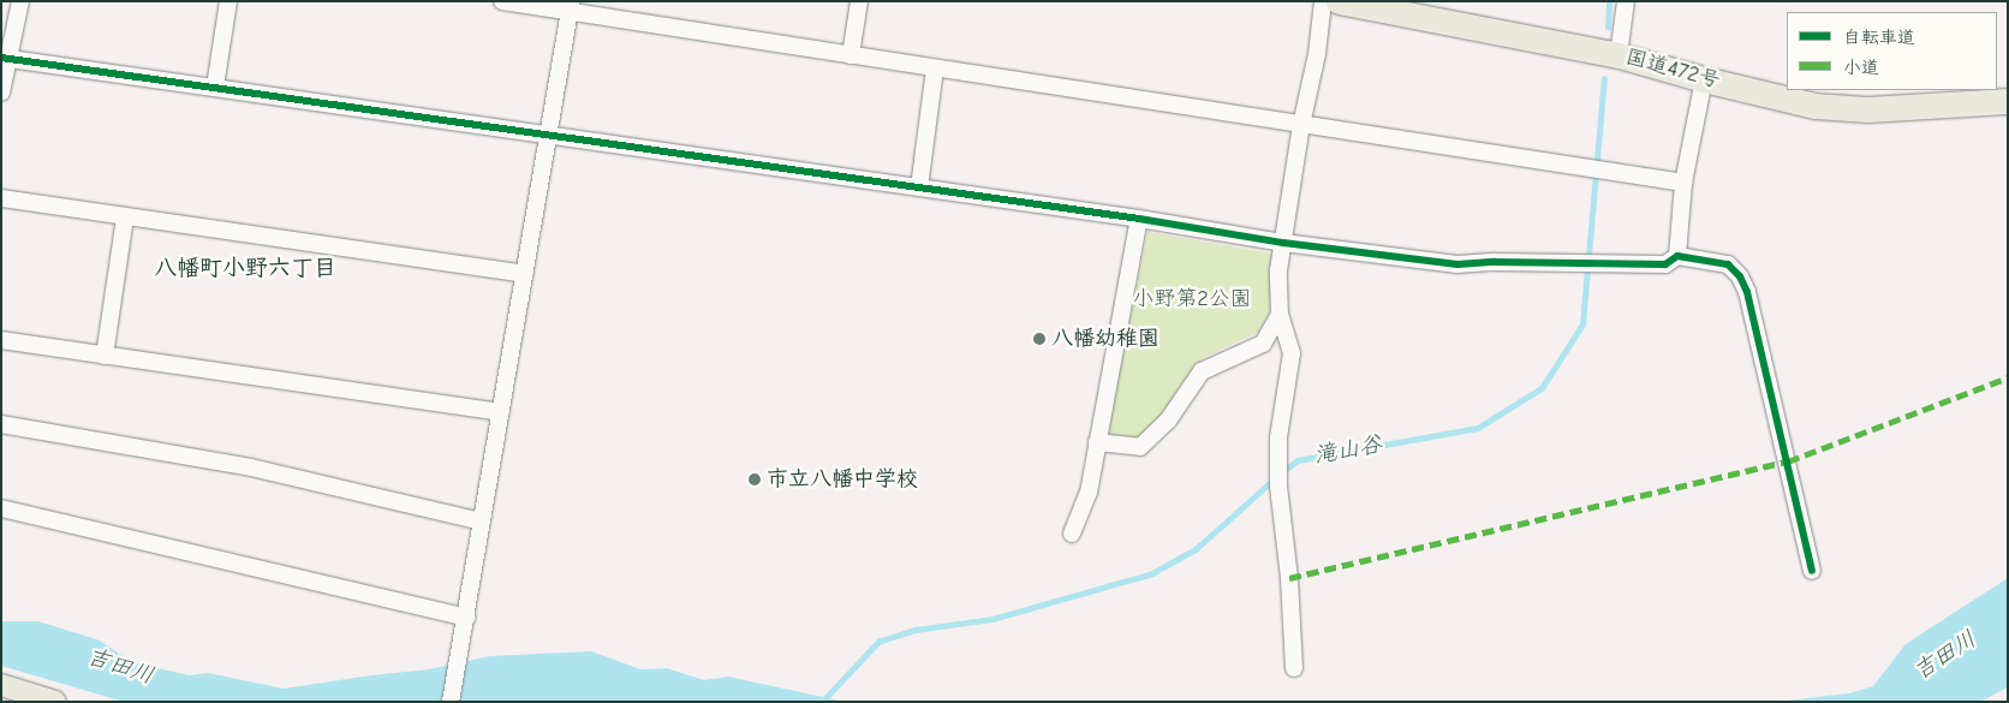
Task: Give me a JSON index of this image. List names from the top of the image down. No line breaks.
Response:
{"streets":{"highway":["国道472号"]},"districts":["八幡町小野六丁目"],"water":["滝山谷","吉田川"],"parks":["小野第2公園"],"places":["八幡幼稚園","市立八幡中学校"],"legend":["自転車道","小道"]}
